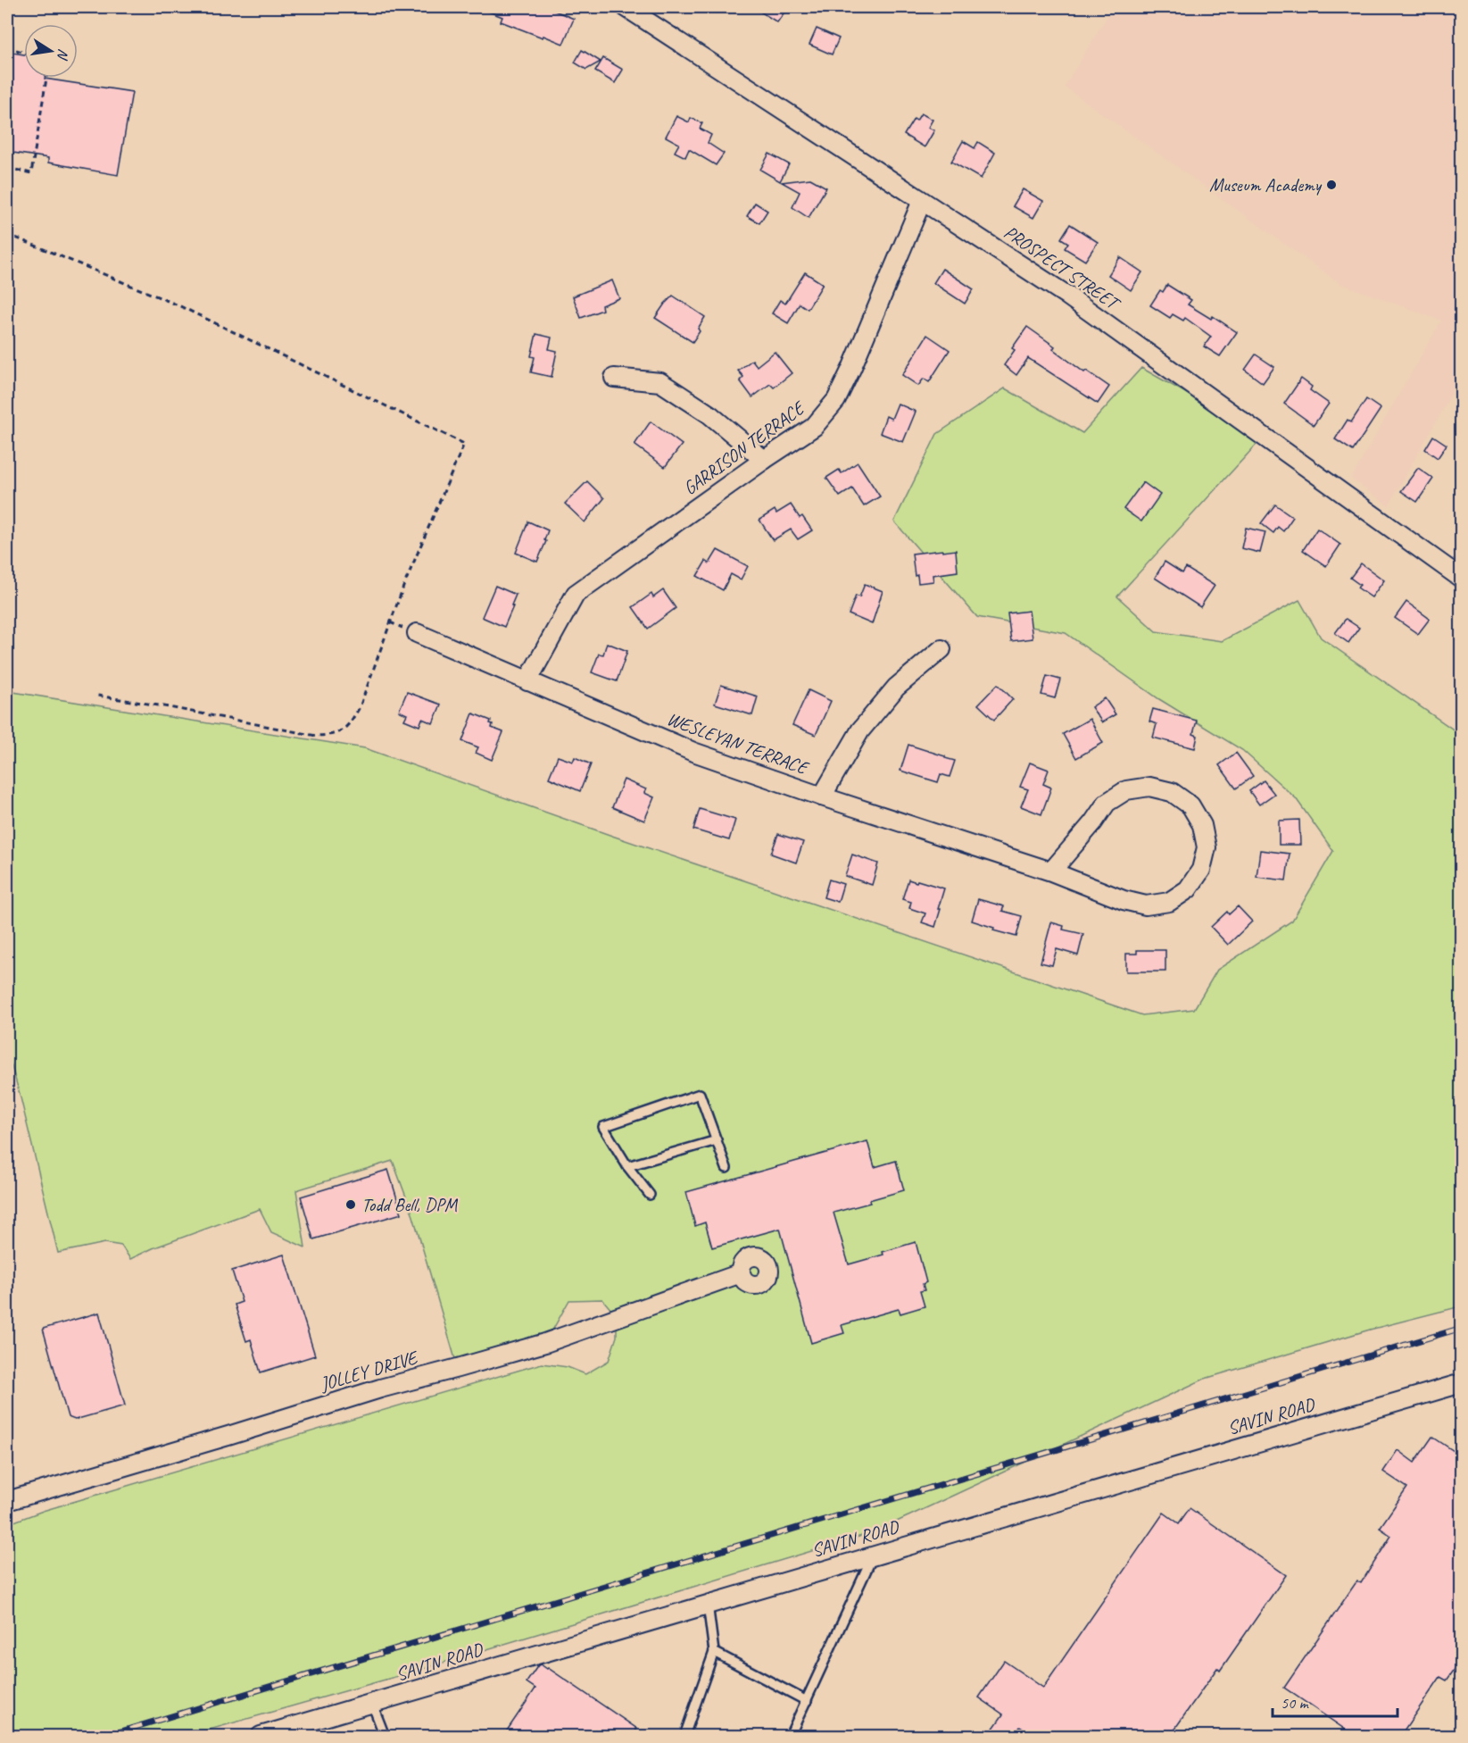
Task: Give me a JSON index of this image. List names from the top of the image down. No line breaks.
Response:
{"streets":{"street":["PROSPECT STREET","GARRISON TERRACE","WESLEYAN TERRACE","JOLLEY DRIVE","SAVIN ROAD"]},"crossings":[["PROSPECT STREET","GARRISON TERRACE"],["GARRISON TERRACE","WESLEYAN TERRACE"]],"places":["Museum Academy","Todd Bell, DPM"],"scale_bar":"50 m","north":"right"}
